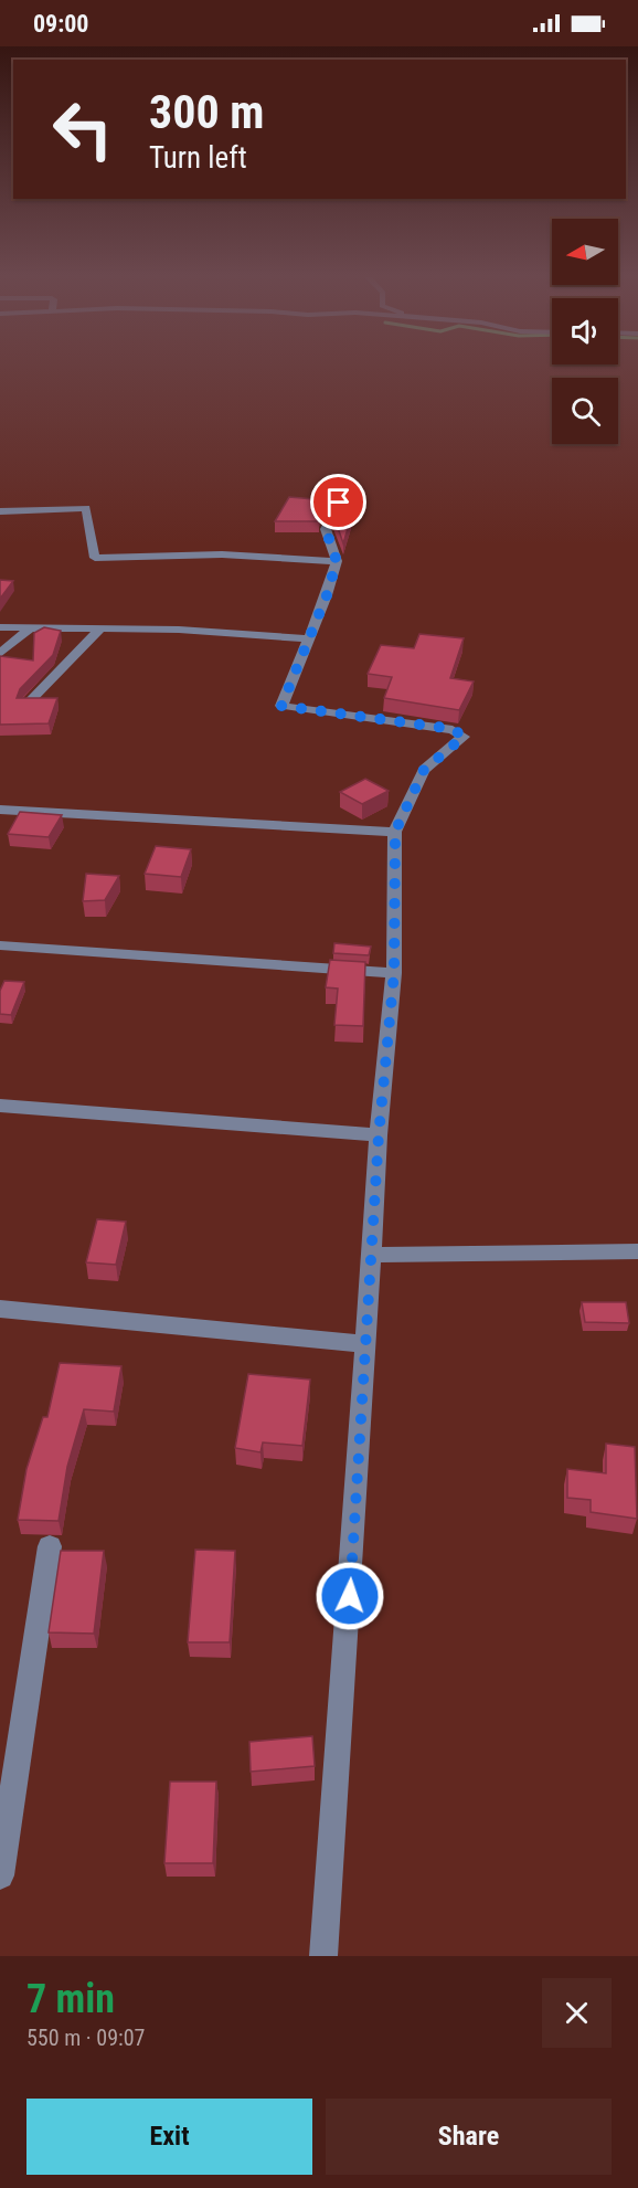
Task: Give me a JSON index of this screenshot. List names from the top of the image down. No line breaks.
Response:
{"north":"left","page":{"status":"09:00","turn":["300 m","Turn left"],"heading":["7 min","550 m · 09:07"],"buttons":["Exit","Share"]}}
